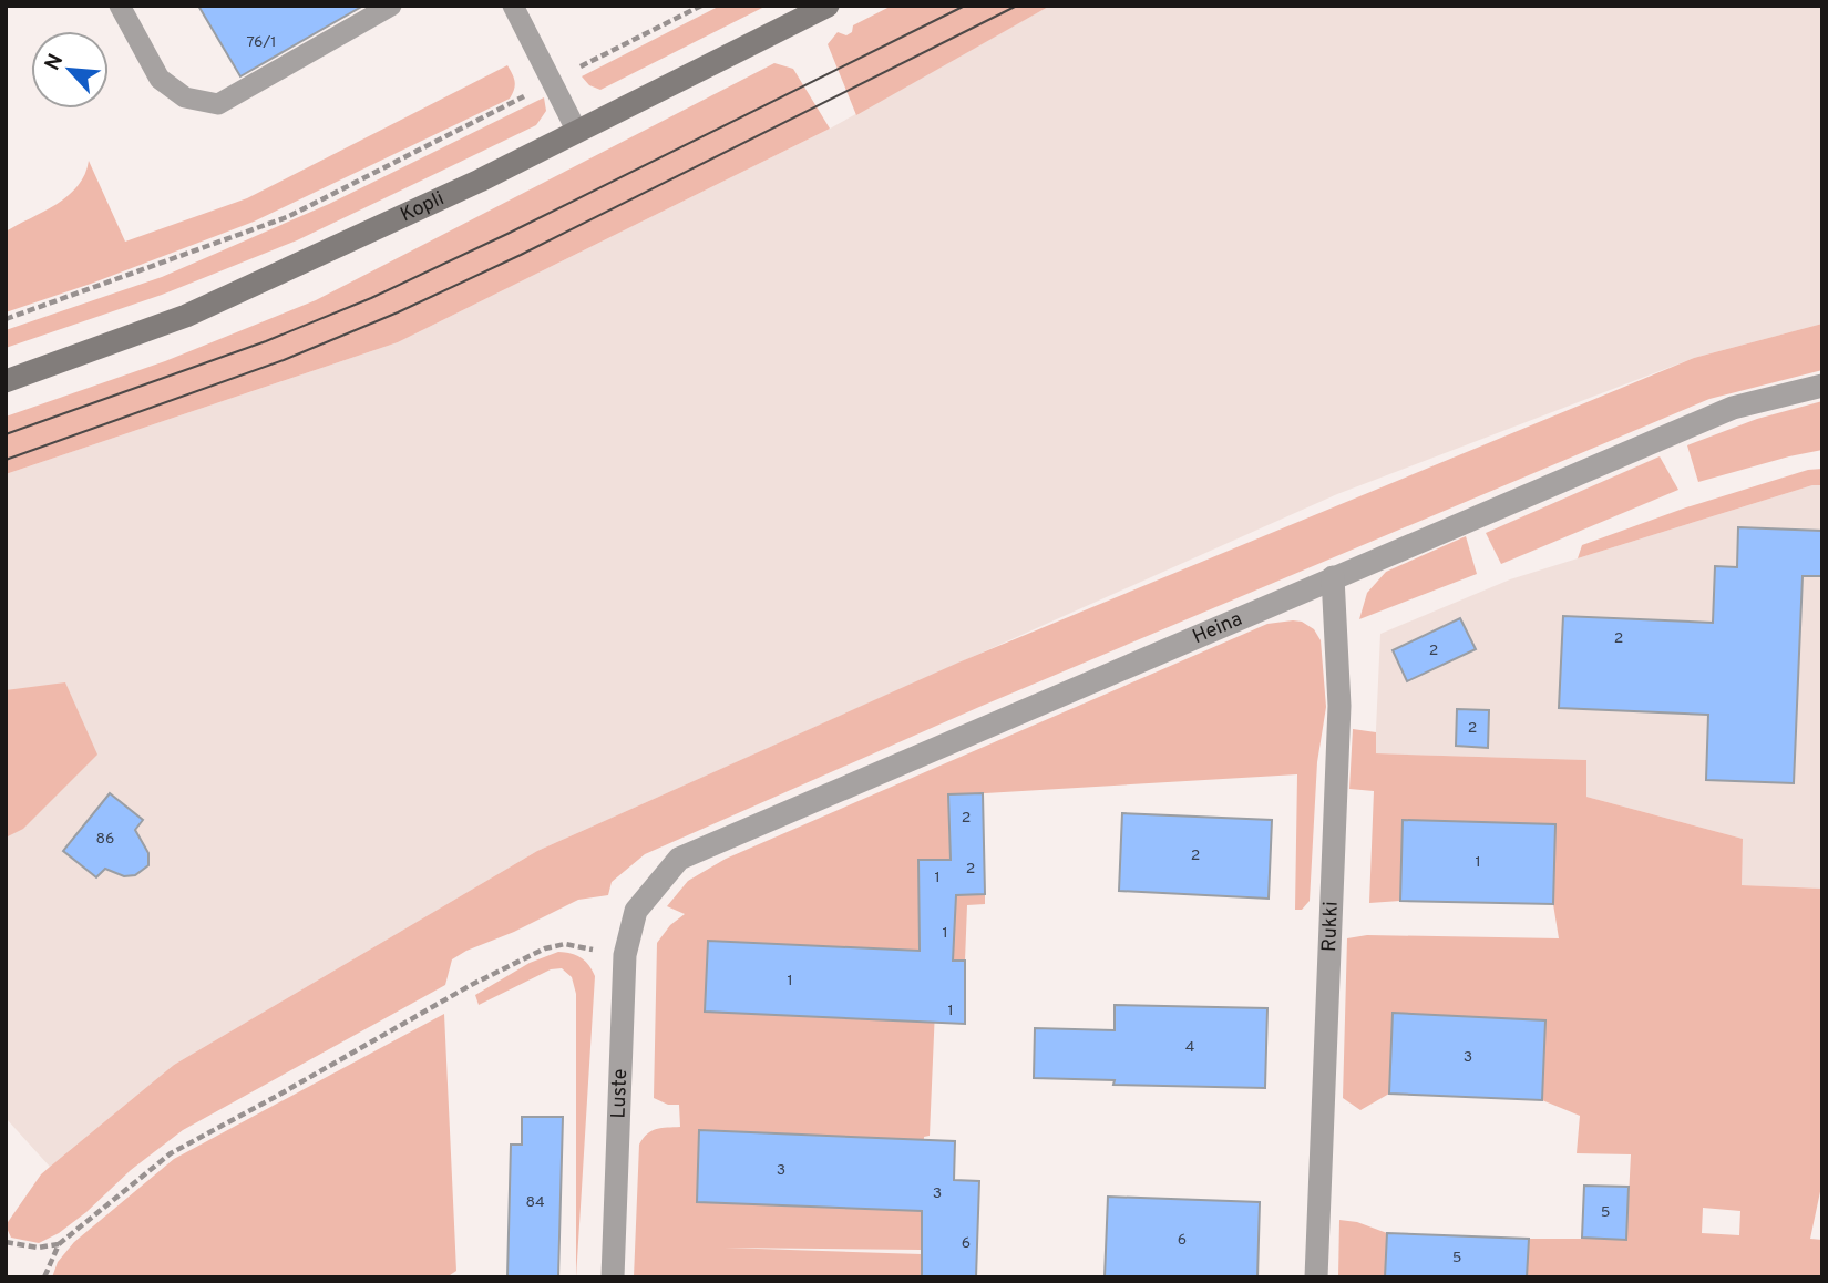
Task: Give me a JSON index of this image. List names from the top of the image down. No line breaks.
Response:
{"streets":{"street":["Kopli","Heina","Rukki","Luste"]},"crossings":[["Heina","Rukki"],["Heina","Luste"]],"house_numbers":["76/1","2","2","2","2","86","2","1","2","1","1","1","1","4","3","3","3","84","5","6","6","5"],"north":"top left"}
